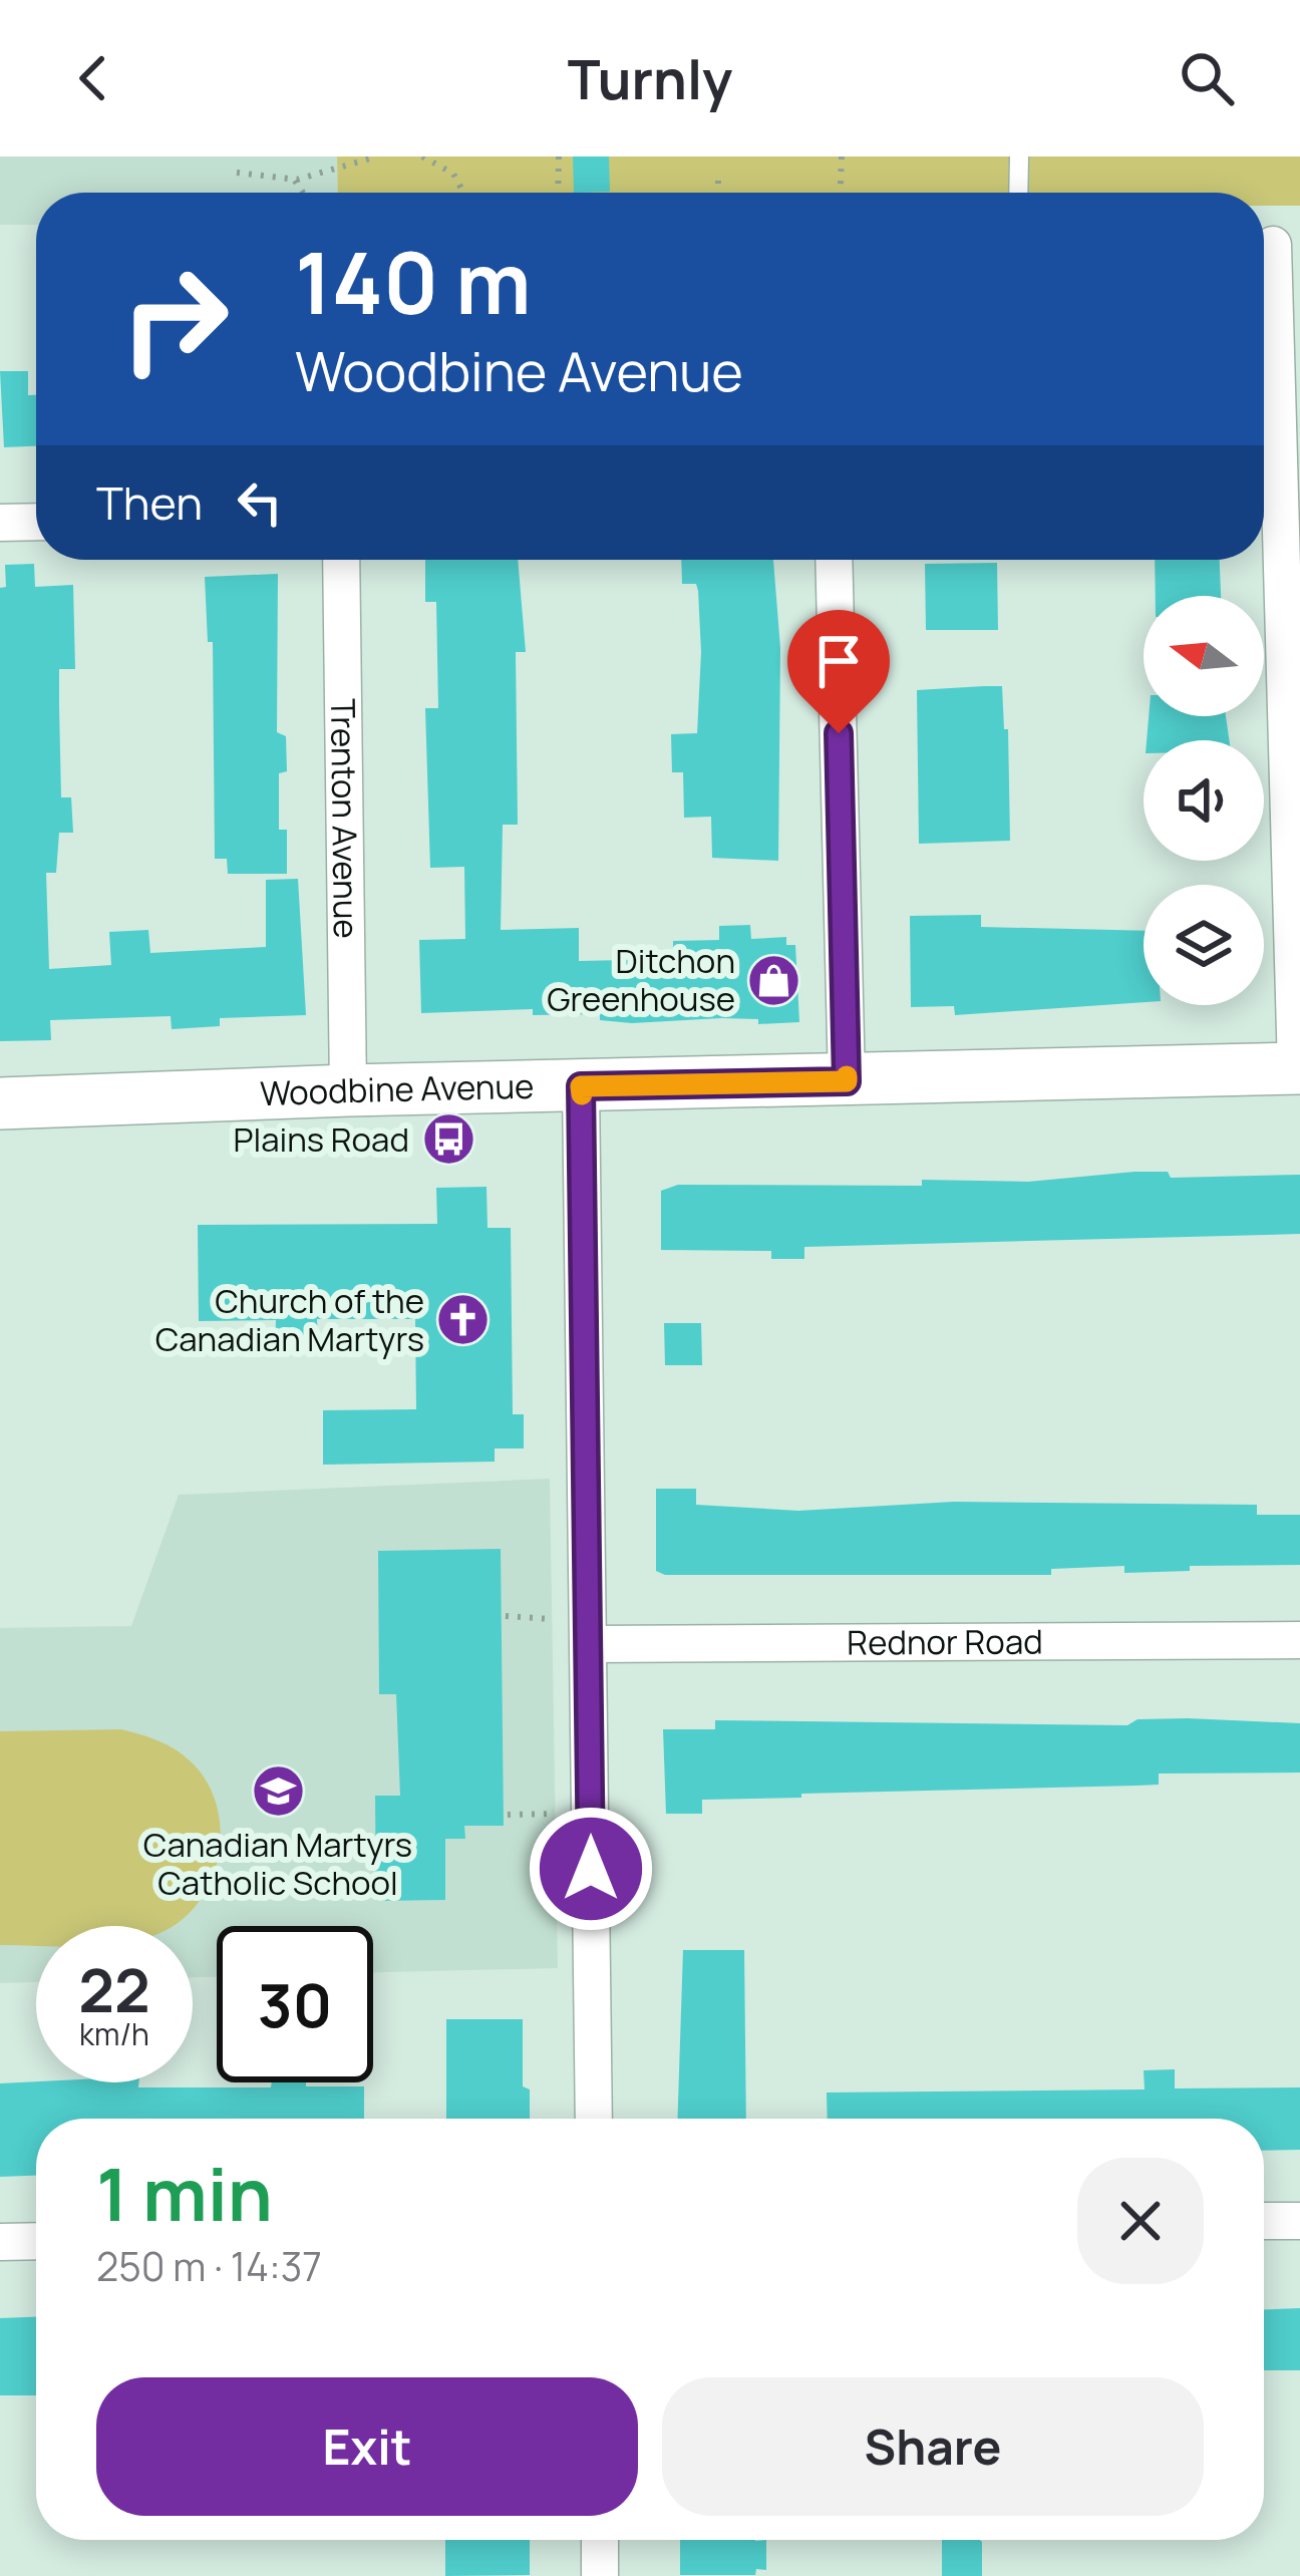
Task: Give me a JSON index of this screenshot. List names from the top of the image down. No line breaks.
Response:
{"streets":{"main road":["Woodbine Avenue"],"street":["Trenton Avenue","Rednor Road"]},"crossings":[["Trenton Avenue","Woodbine Avenue"]],"places":{"shop":["Ditchon Greenhouse"],"bus stop":["Plains Road"],"church":["Church of the Canadian Martyrs"],"school or university":["Canadian Martyrs Catholic School"]},"north":"left","page":{"header":"Turnly","turn":["140 m","Woodbine Avenue"],"then":"Then","speed":"22 km/h","limit":"30","heading":["1 min","250 m · 14:37"],"buttons":["Exit","Share"]}}
